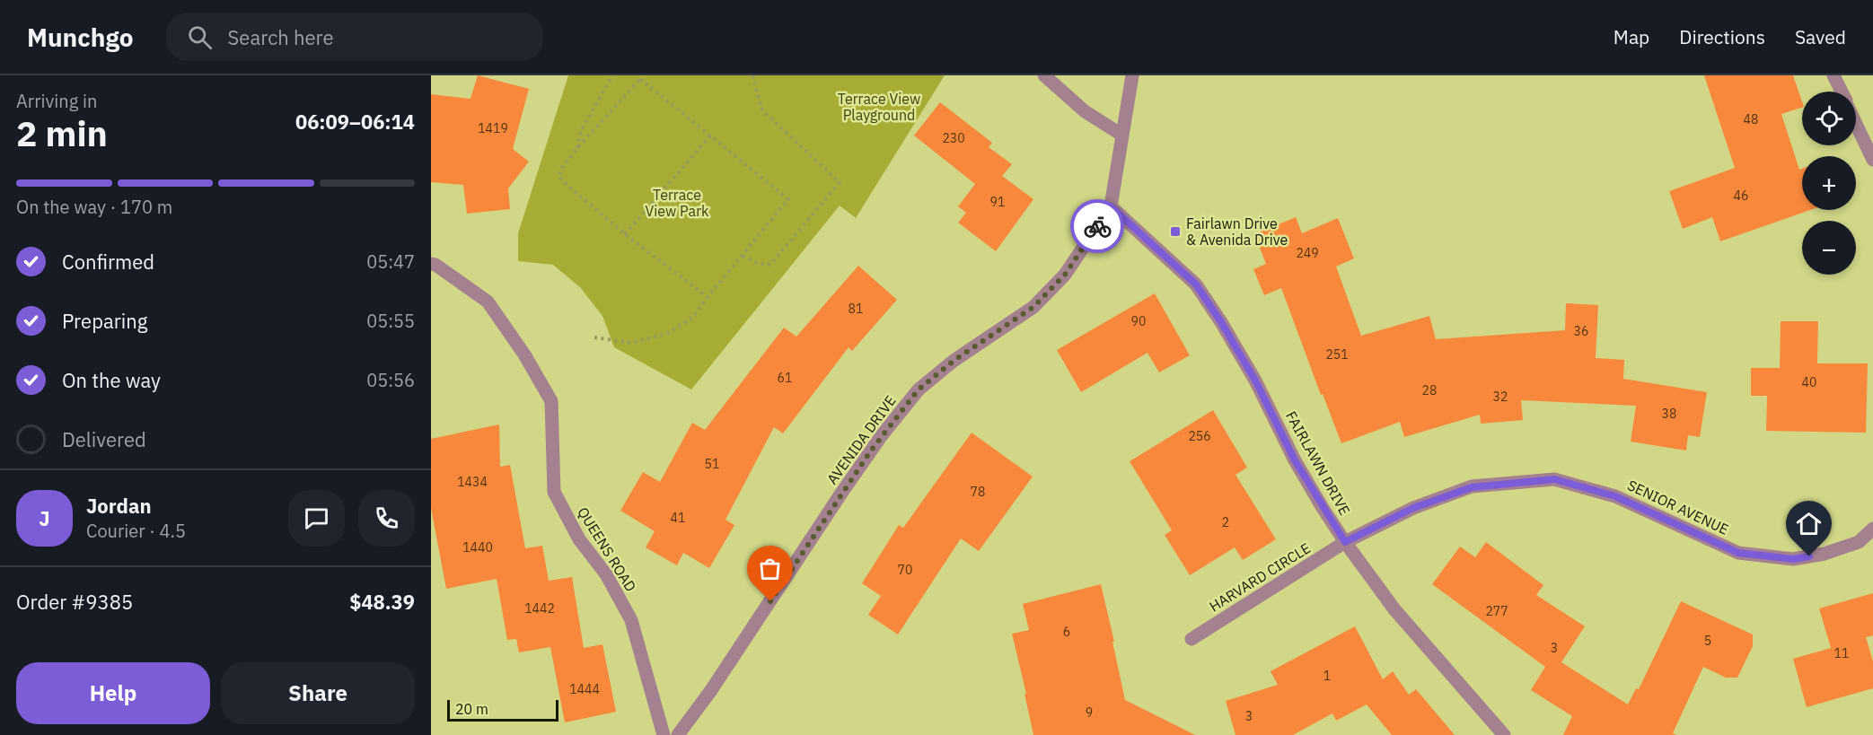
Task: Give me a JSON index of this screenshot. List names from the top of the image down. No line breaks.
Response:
{"streets":{"street":["AVENIDA DRIVE","FAIRLAWN DRIVE","SENIOR AVENUE","QUEENS ROAD","HARVARD CIRCLE"]},"crossings":[["AVENIDA DRIVE","FAIRLAWN DRIVE"],["FAIRLAWN DRIVE","SENIOR AVENUE"],["FAIRLAWN DRIVE","HARVARD CIRCLE"],["SENIOR AVENUE","HARVARD CIRCLE"]],"parks":["Terrace View Playground","Terrace View Park"],"places":{"transit":["Fairlawn Drive & Avenida Drive"]},"house_numbers":["48","1419","230","46","91","249","81","90","36","251","61","40","28","32","38","256","51","1434","78","41","2","1440","70","1442","277","6","5","3","11","1","1444","9","3"],"scale_bar":"20 m","page":{"header":"Munchgo","search":"Search here","nav":["Map","Directions","Saved"],"heading":["2 min","Arriving in","06:09–06:14"],"panel":["Jordan","Courier · 4.5","Order #9385","$48.39"],"map_buttons":["+","−"],"bar":"On the way · 170 m","list":[["Confirmed","05:47"],["Preparing","05:55"],["On the way","05:56"],"Delivered"],"round":"J","buttons":["Help","Share"],"scale":"20 m"}}
